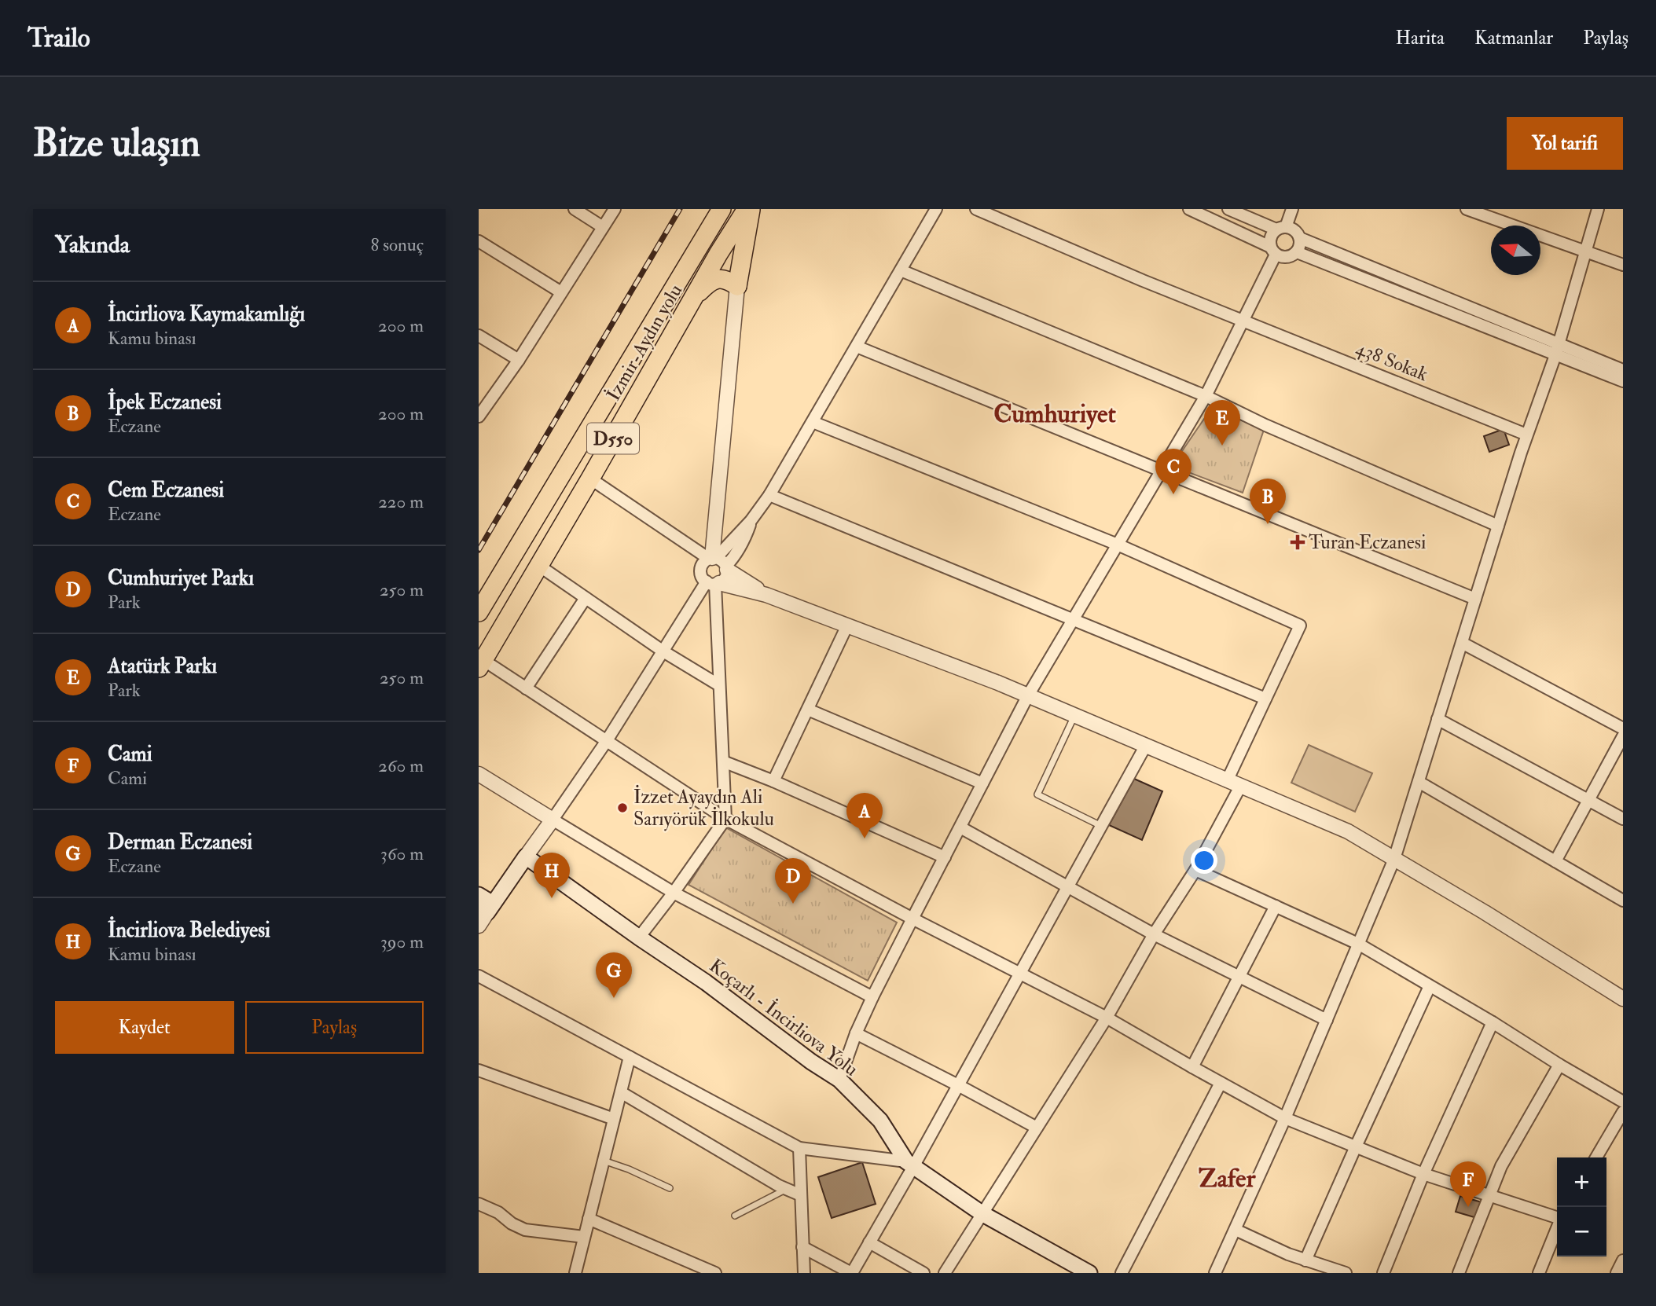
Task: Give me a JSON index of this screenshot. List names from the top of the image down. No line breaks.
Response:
{"streets":{"highway":["İzmir-Aydın yolu","D550"],"main road":["Koçarlı - İncirliova Yolu"],"street":["438 Sokak"]},"districts":["Cumhuriyet","Zafer"],"places":{"health":["Turan Eczanesi"],"other":["İzzet Ayaydın Ali Sarıyörük İlkokulu"]},"north":"left","page":{"header":"Trailo","nav":["Harita","Katmanlar","Paylaş"],"buttons":["Yol tarifi",["Kaydet","Paylaş"]],"title":"Bize ulaşın","heading":["Yakında","8 sonuç"],"list":[{"mark":"A","name":"İncirliova Kaymakamlığı","note":"Kamu binası","value":"200 m"},{"mark":"B","name":"İpek Eczanesi","note":"Eczane","value":"200 m"},{"mark":"C","name":"Cem Eczanesi","note":"Eczane","value":"220 m"},{"mark":"D","name":"Cumhuriyet Parkı","note":"Park","value":"250 m"},{"mark":"E","name":"Atatürk Parkı","note":"Park","value":"250 m"},{"mark":"F","name":"Cami","note":"Cami","value":"260 m"},{"mark":"G","name":"Derman Eczanesi","note":"Eczane","value":"360 m"},{"mark":"H","name":"İncirliova Belediyesi","note":"Kamu binası","value":"390 m"}],"pins":["E","C","B","A","H","D","G","F"],"map_buttons":["+","−"]}}
